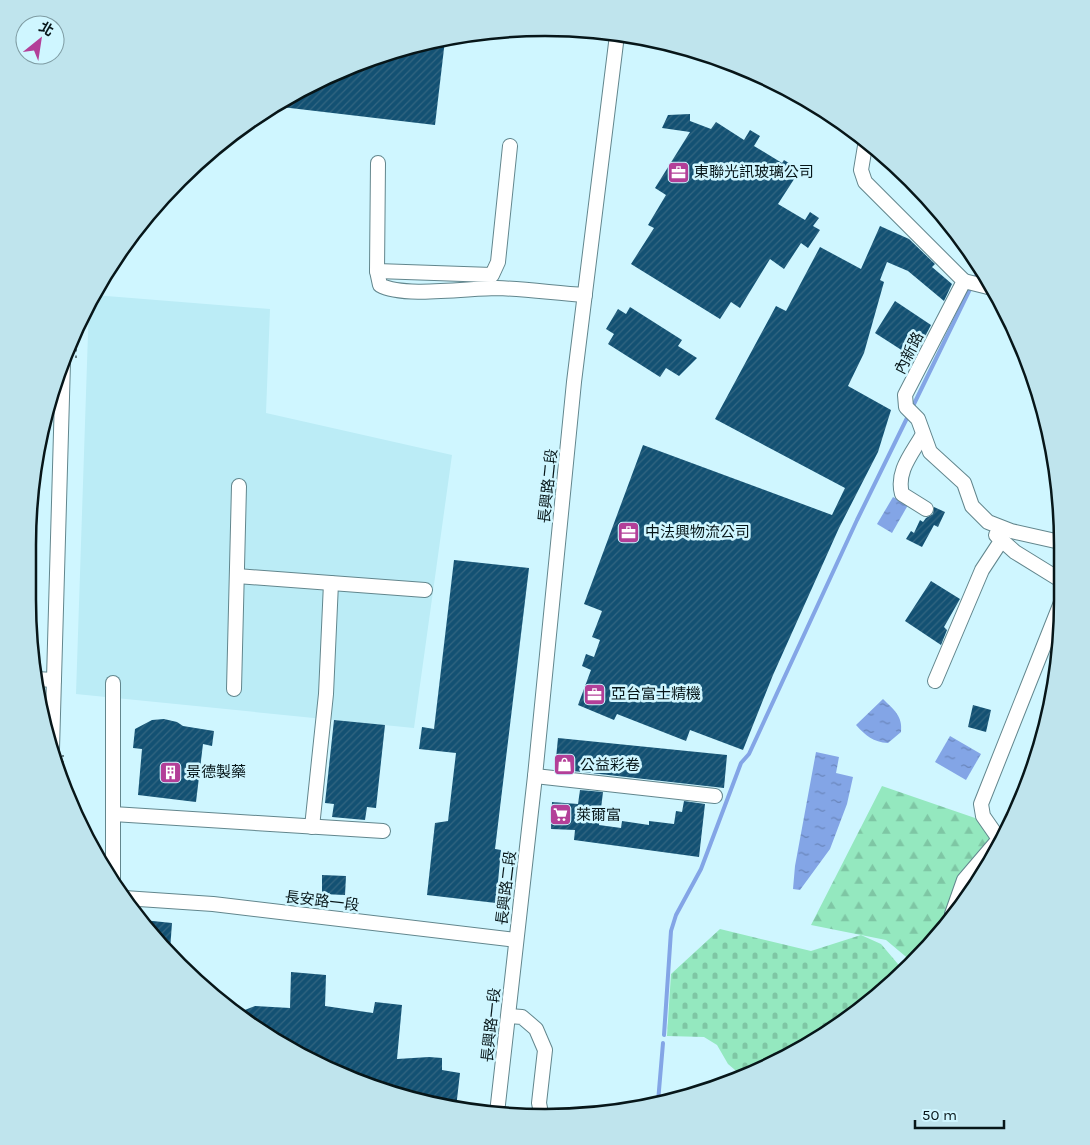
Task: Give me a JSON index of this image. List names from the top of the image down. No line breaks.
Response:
{"streets":{"street":["內新路","長興路二段","長安路一段","長興路一段"]},"crossings":[["長興路二段","長安路一段"],["長興路二段","長興路一段"],["長安路一段","長興路一段"]],"places":{"office":["東聯光訊玻璃公司","中法興物流公司","亞台富士精機"],"shop":["公益彩卷"],"building":["景德製藥"],"supermarket":["萊爾富"]},"scale_bar":"50 m","north":"top right"}
